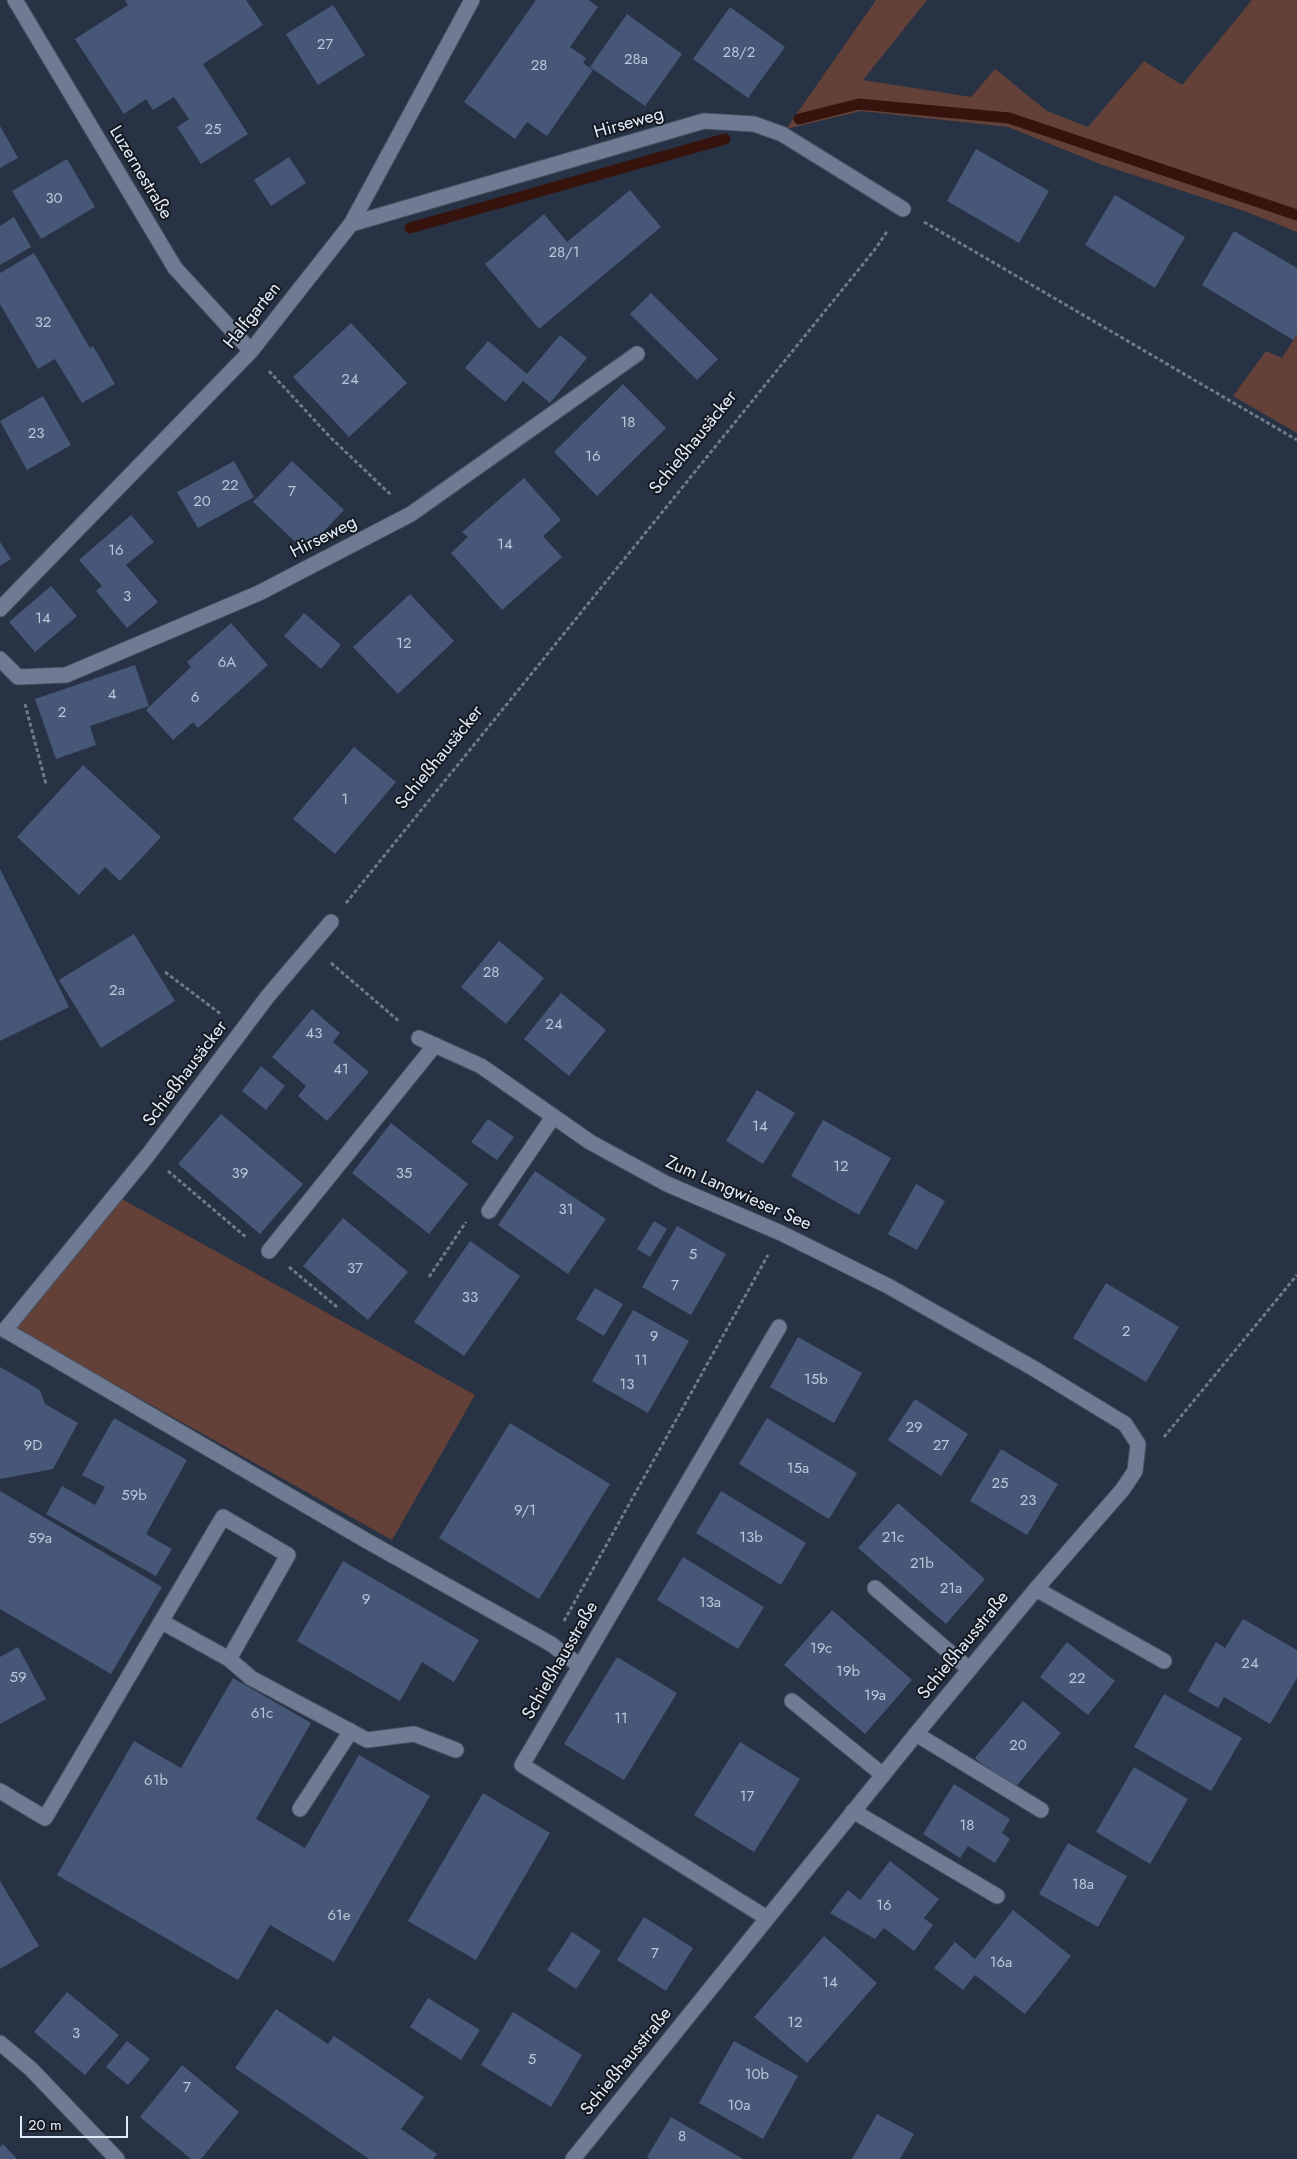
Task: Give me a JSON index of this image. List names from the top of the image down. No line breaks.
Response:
{"streets":{"street":["Hirseweg","Luzernestraße","Halfgarten","Schießhausäcker","Zum Langwieser See","Schießhausstraße"]},"crossings":[["Hirseweg","Halfgarten"],["Hirseweg","Schießhausäcker"],["Luzernestraße","Halfgarten"],["Zum Langwieser See","Schießhausstraße"]],"house_numbers":["27","28/2","28a","28","25","30","28/1","32","24","18","23","16","22","7","20","14","16","3","14","12","6A","4","6","2","1","28","2a","24","43","41","14","12","39","35","31","5","37","7","33","2","9","11","15b","13","29","9D","27","15a","25","59b","23","9/1","13b","21c","59a","21b","21a","9","13a","19c","24","19b","59","22","19a","61c","11","20","61b","17","18","18a","16","61e","7","16a","14","12","3","5","10b","7","10a","8"],"scale_bar":"20 m"}
